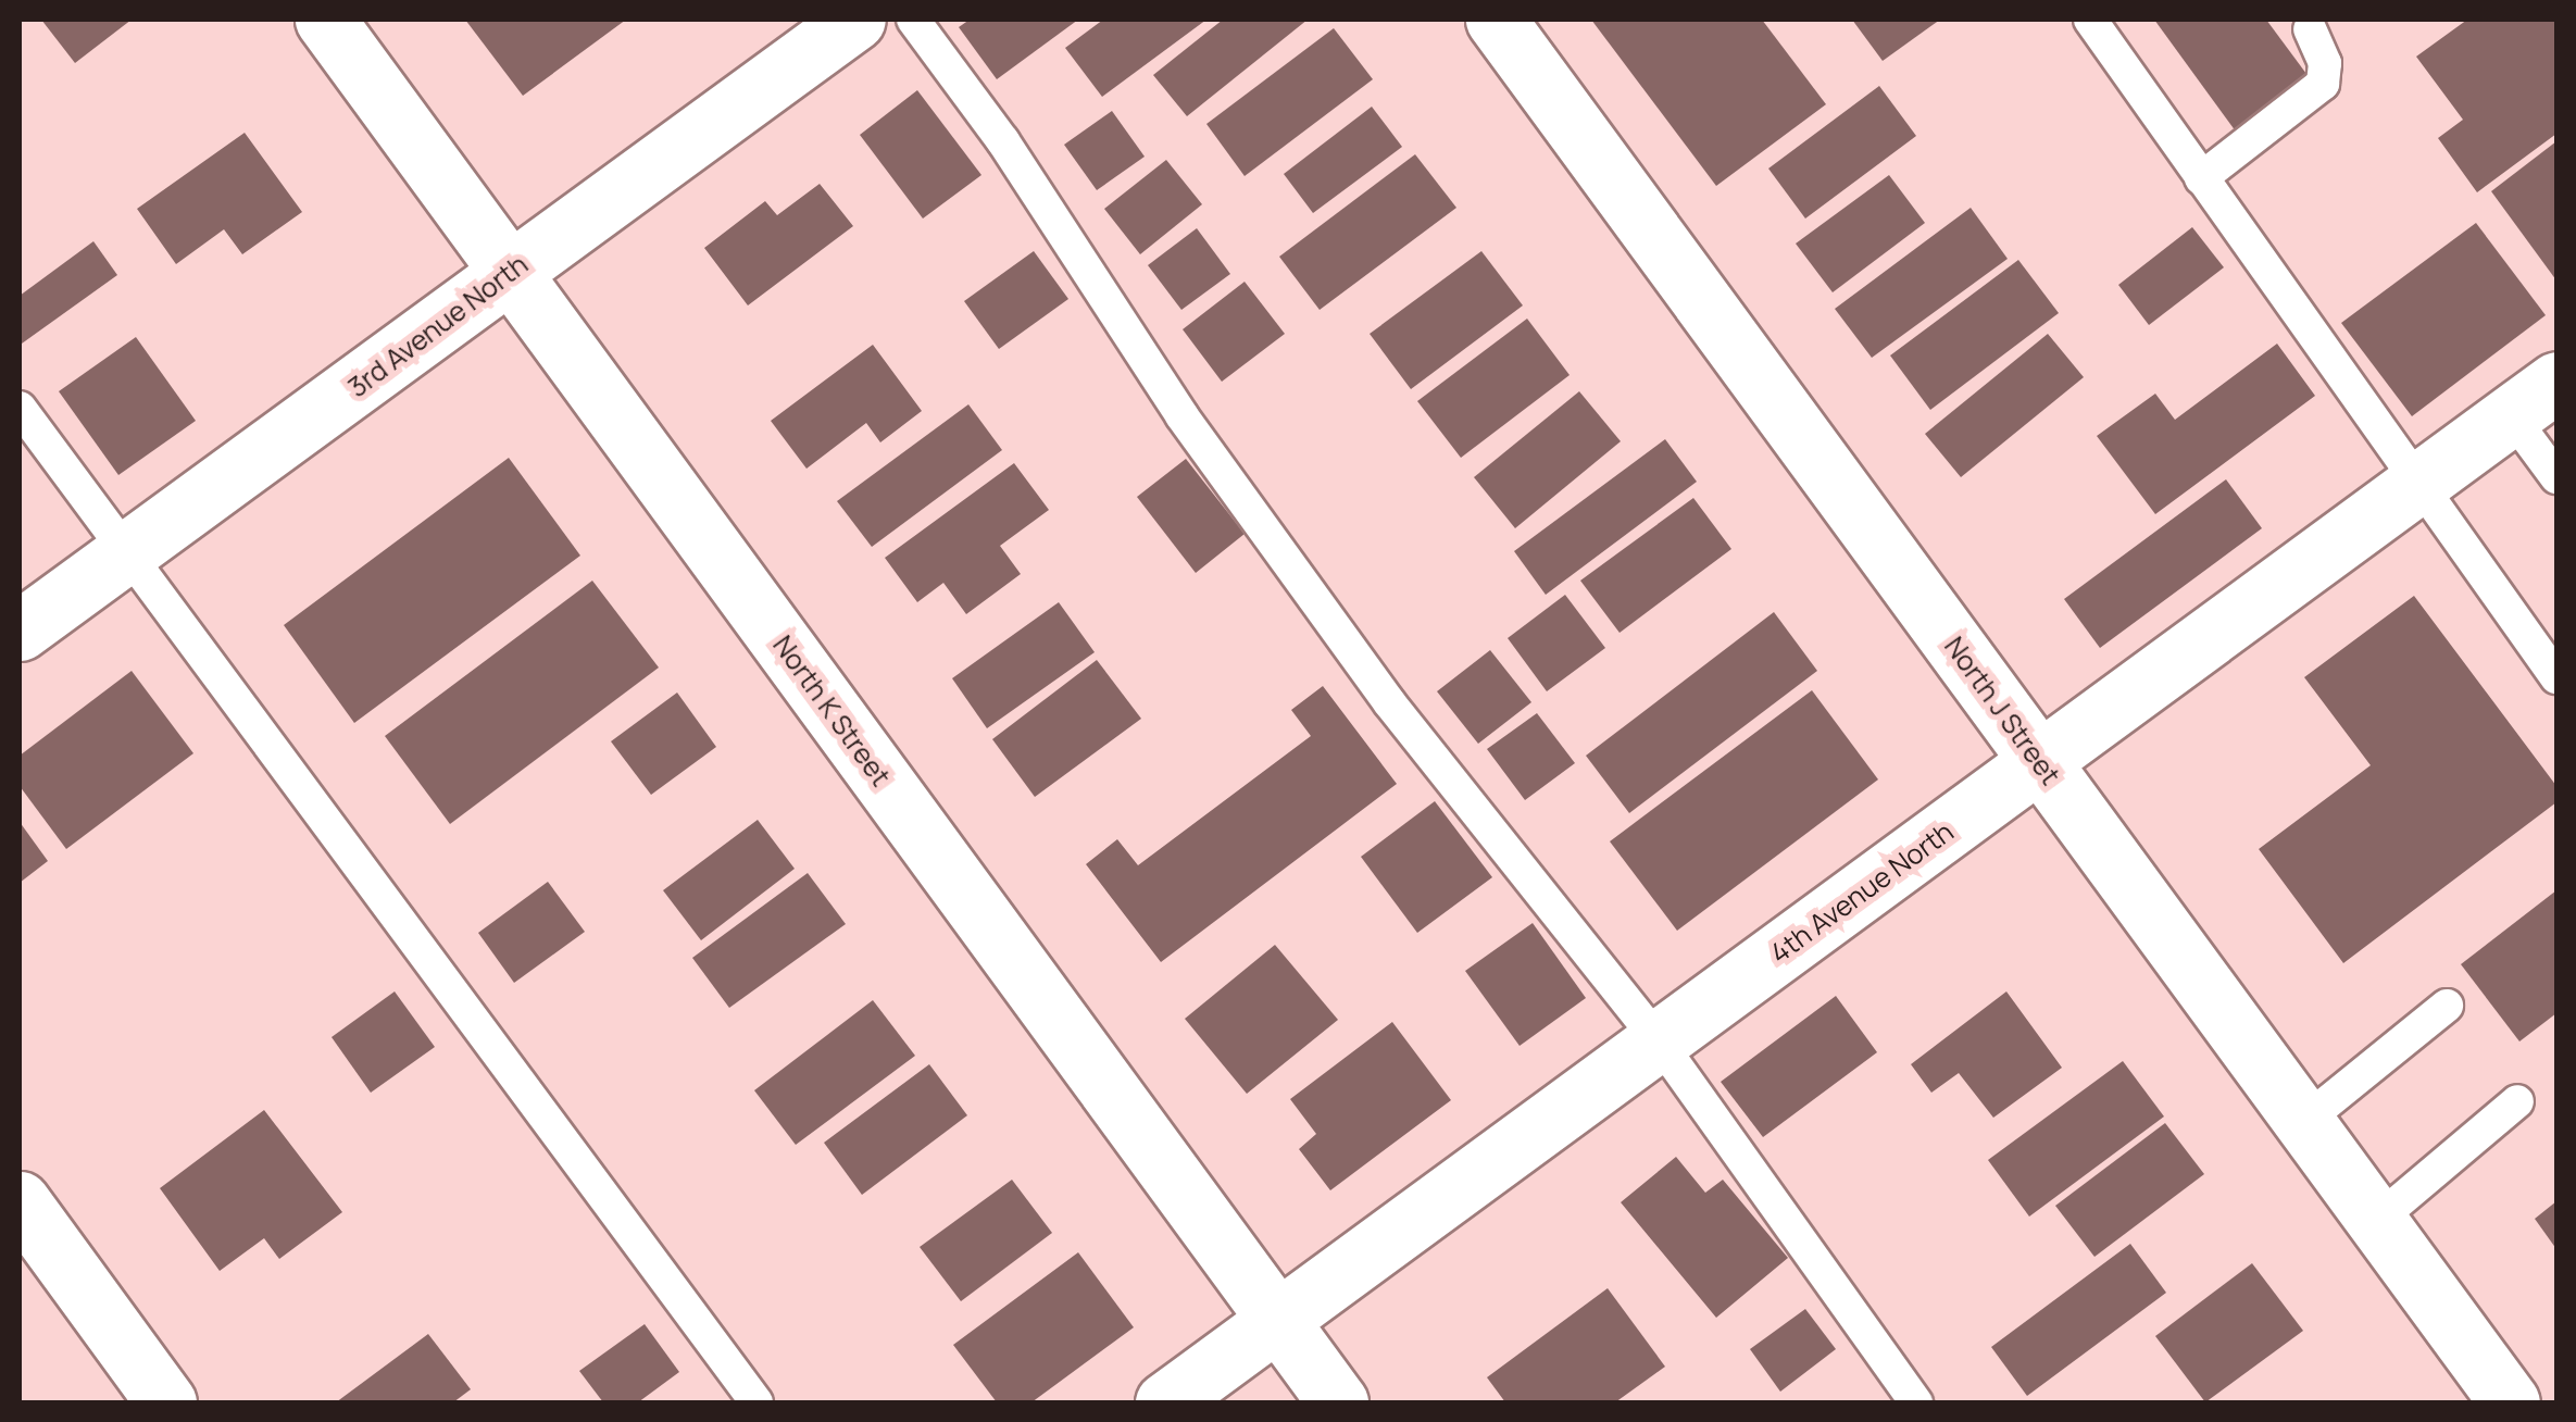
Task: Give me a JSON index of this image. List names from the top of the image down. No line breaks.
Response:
{"streets":{"street":["3rd Avenue North","North K Street","North J Street","4th Avenue North"]},"crossings":[["3rd Avenue North","North K Street"],["North K Street","4th Avenue North"],["North J Street","4th Avenue North"]]}
